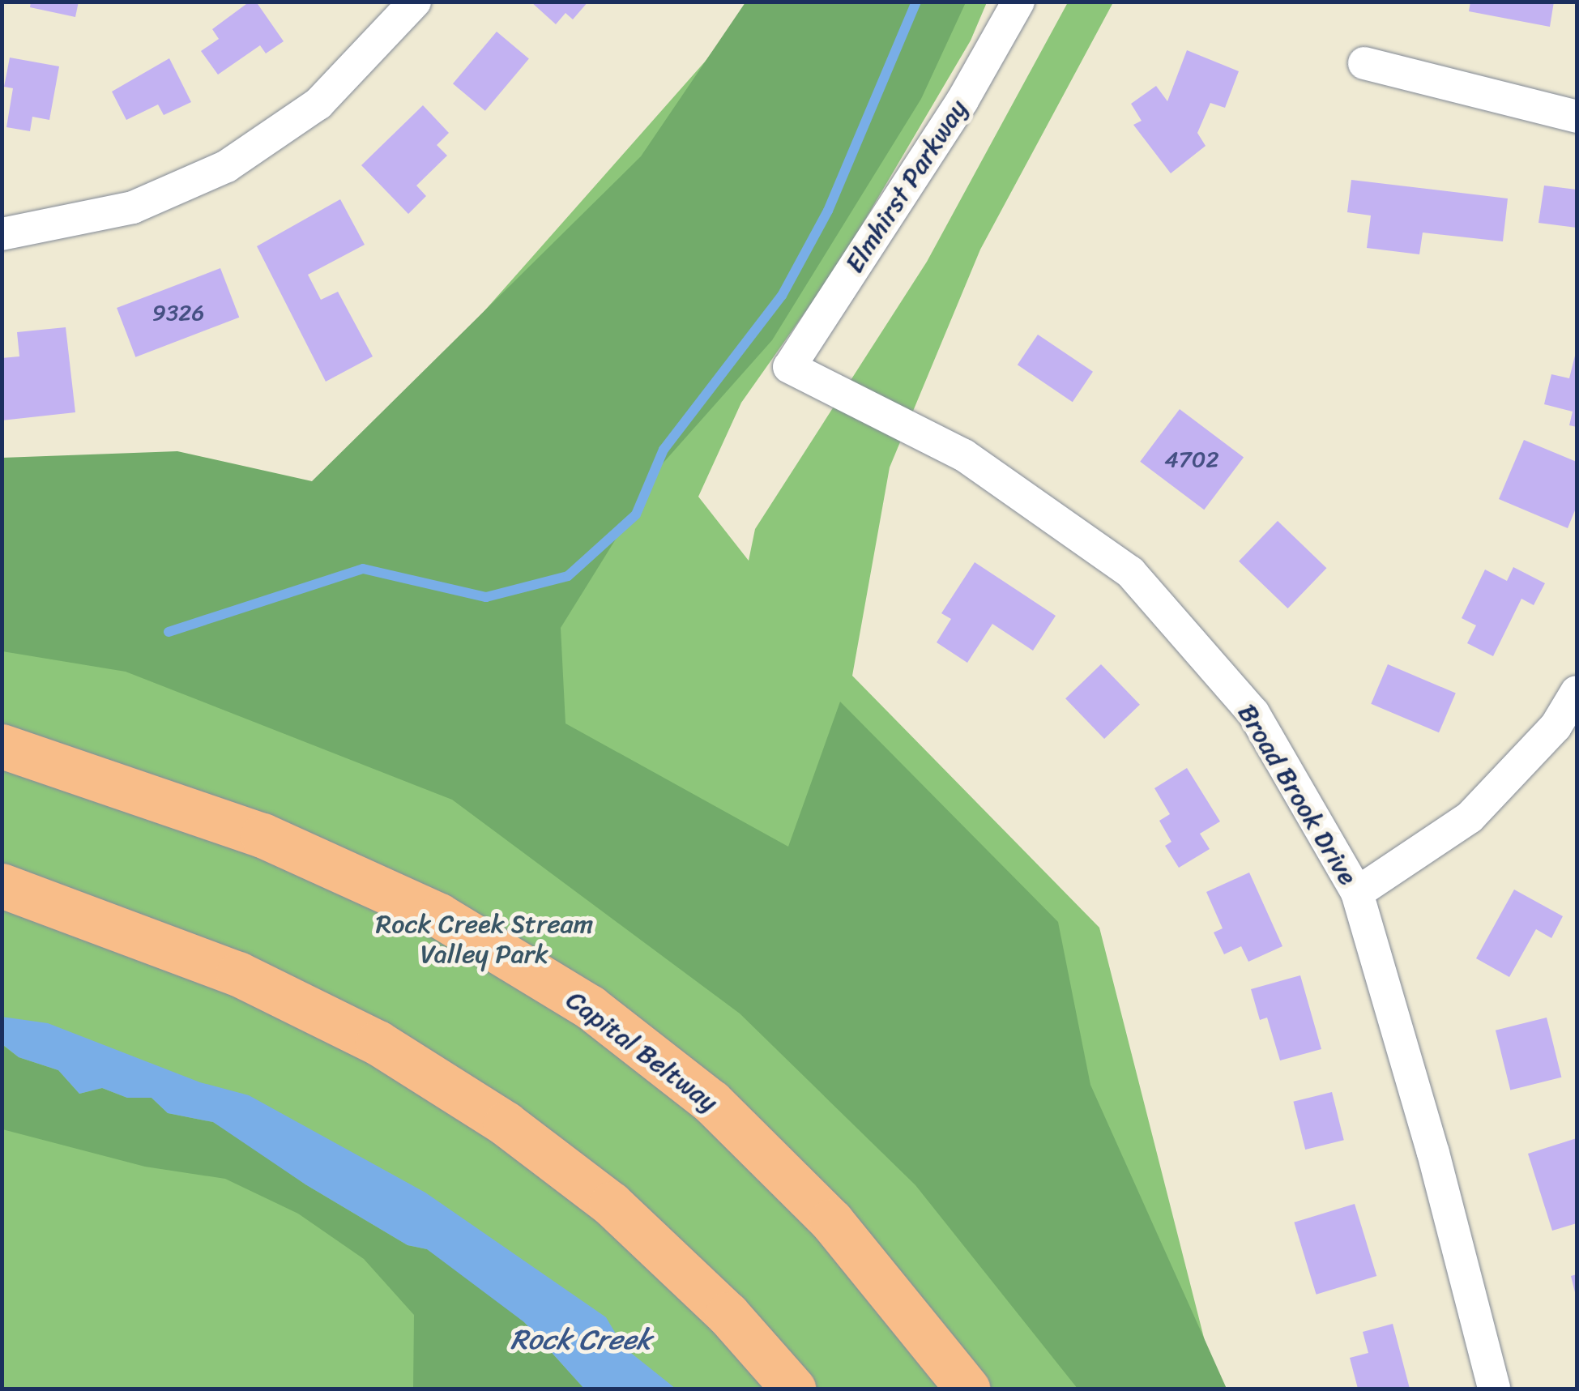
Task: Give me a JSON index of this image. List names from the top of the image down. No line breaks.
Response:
{"streets":{"highway":["Capital Beltway"],"street":["Elmhirst Parkway","Broad Brook Drive"]},"crossings":[["Elmhirst Parkway","Broad Brook Drive"]],"water":["Rock Creek"],"parks":["Rock Creek Stream Valley Park"],"house_numbers":["9326","4702"]}
